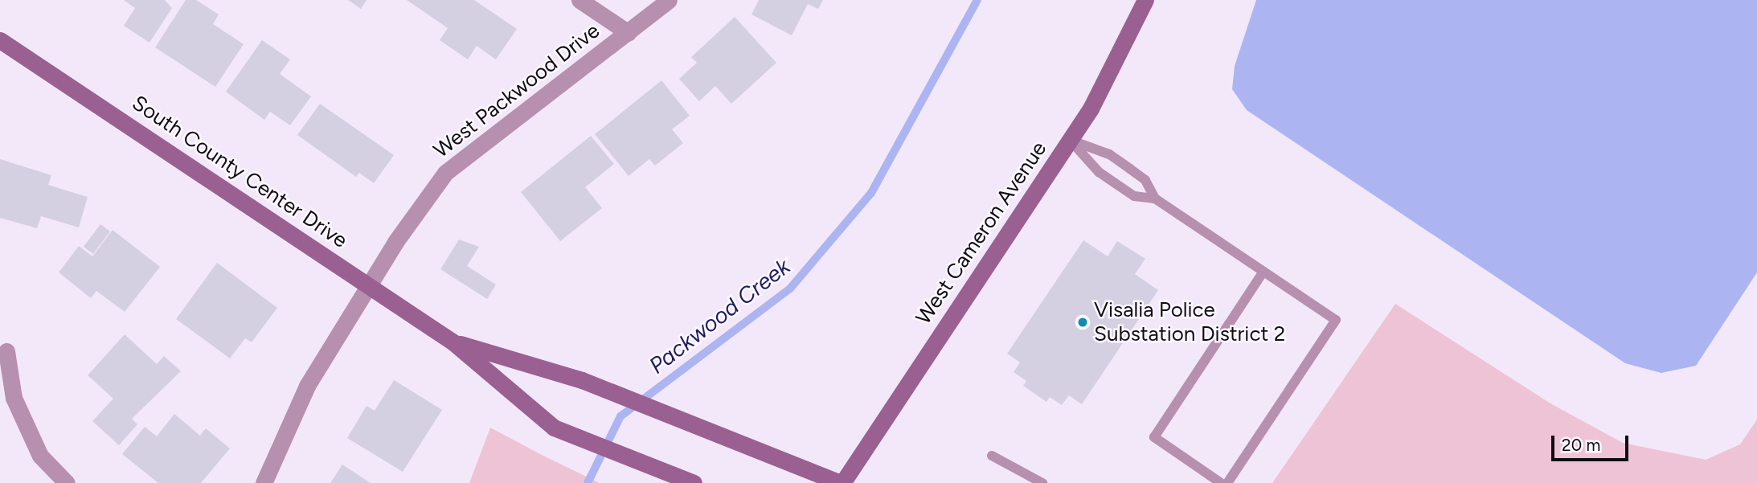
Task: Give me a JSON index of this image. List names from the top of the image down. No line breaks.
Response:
{"streets":{"street":["West Packwood Drive","South County Center Drive","West Cameron Avenue"]},"crossings":[["West Packwood Drive","South County Center Drive"],["South County Center Drive","West Cameron Avenue"]],"water":["Packwood Creek"],"places":["Visalia Police Substation District 2"],"scale_bar":"20 m"}
